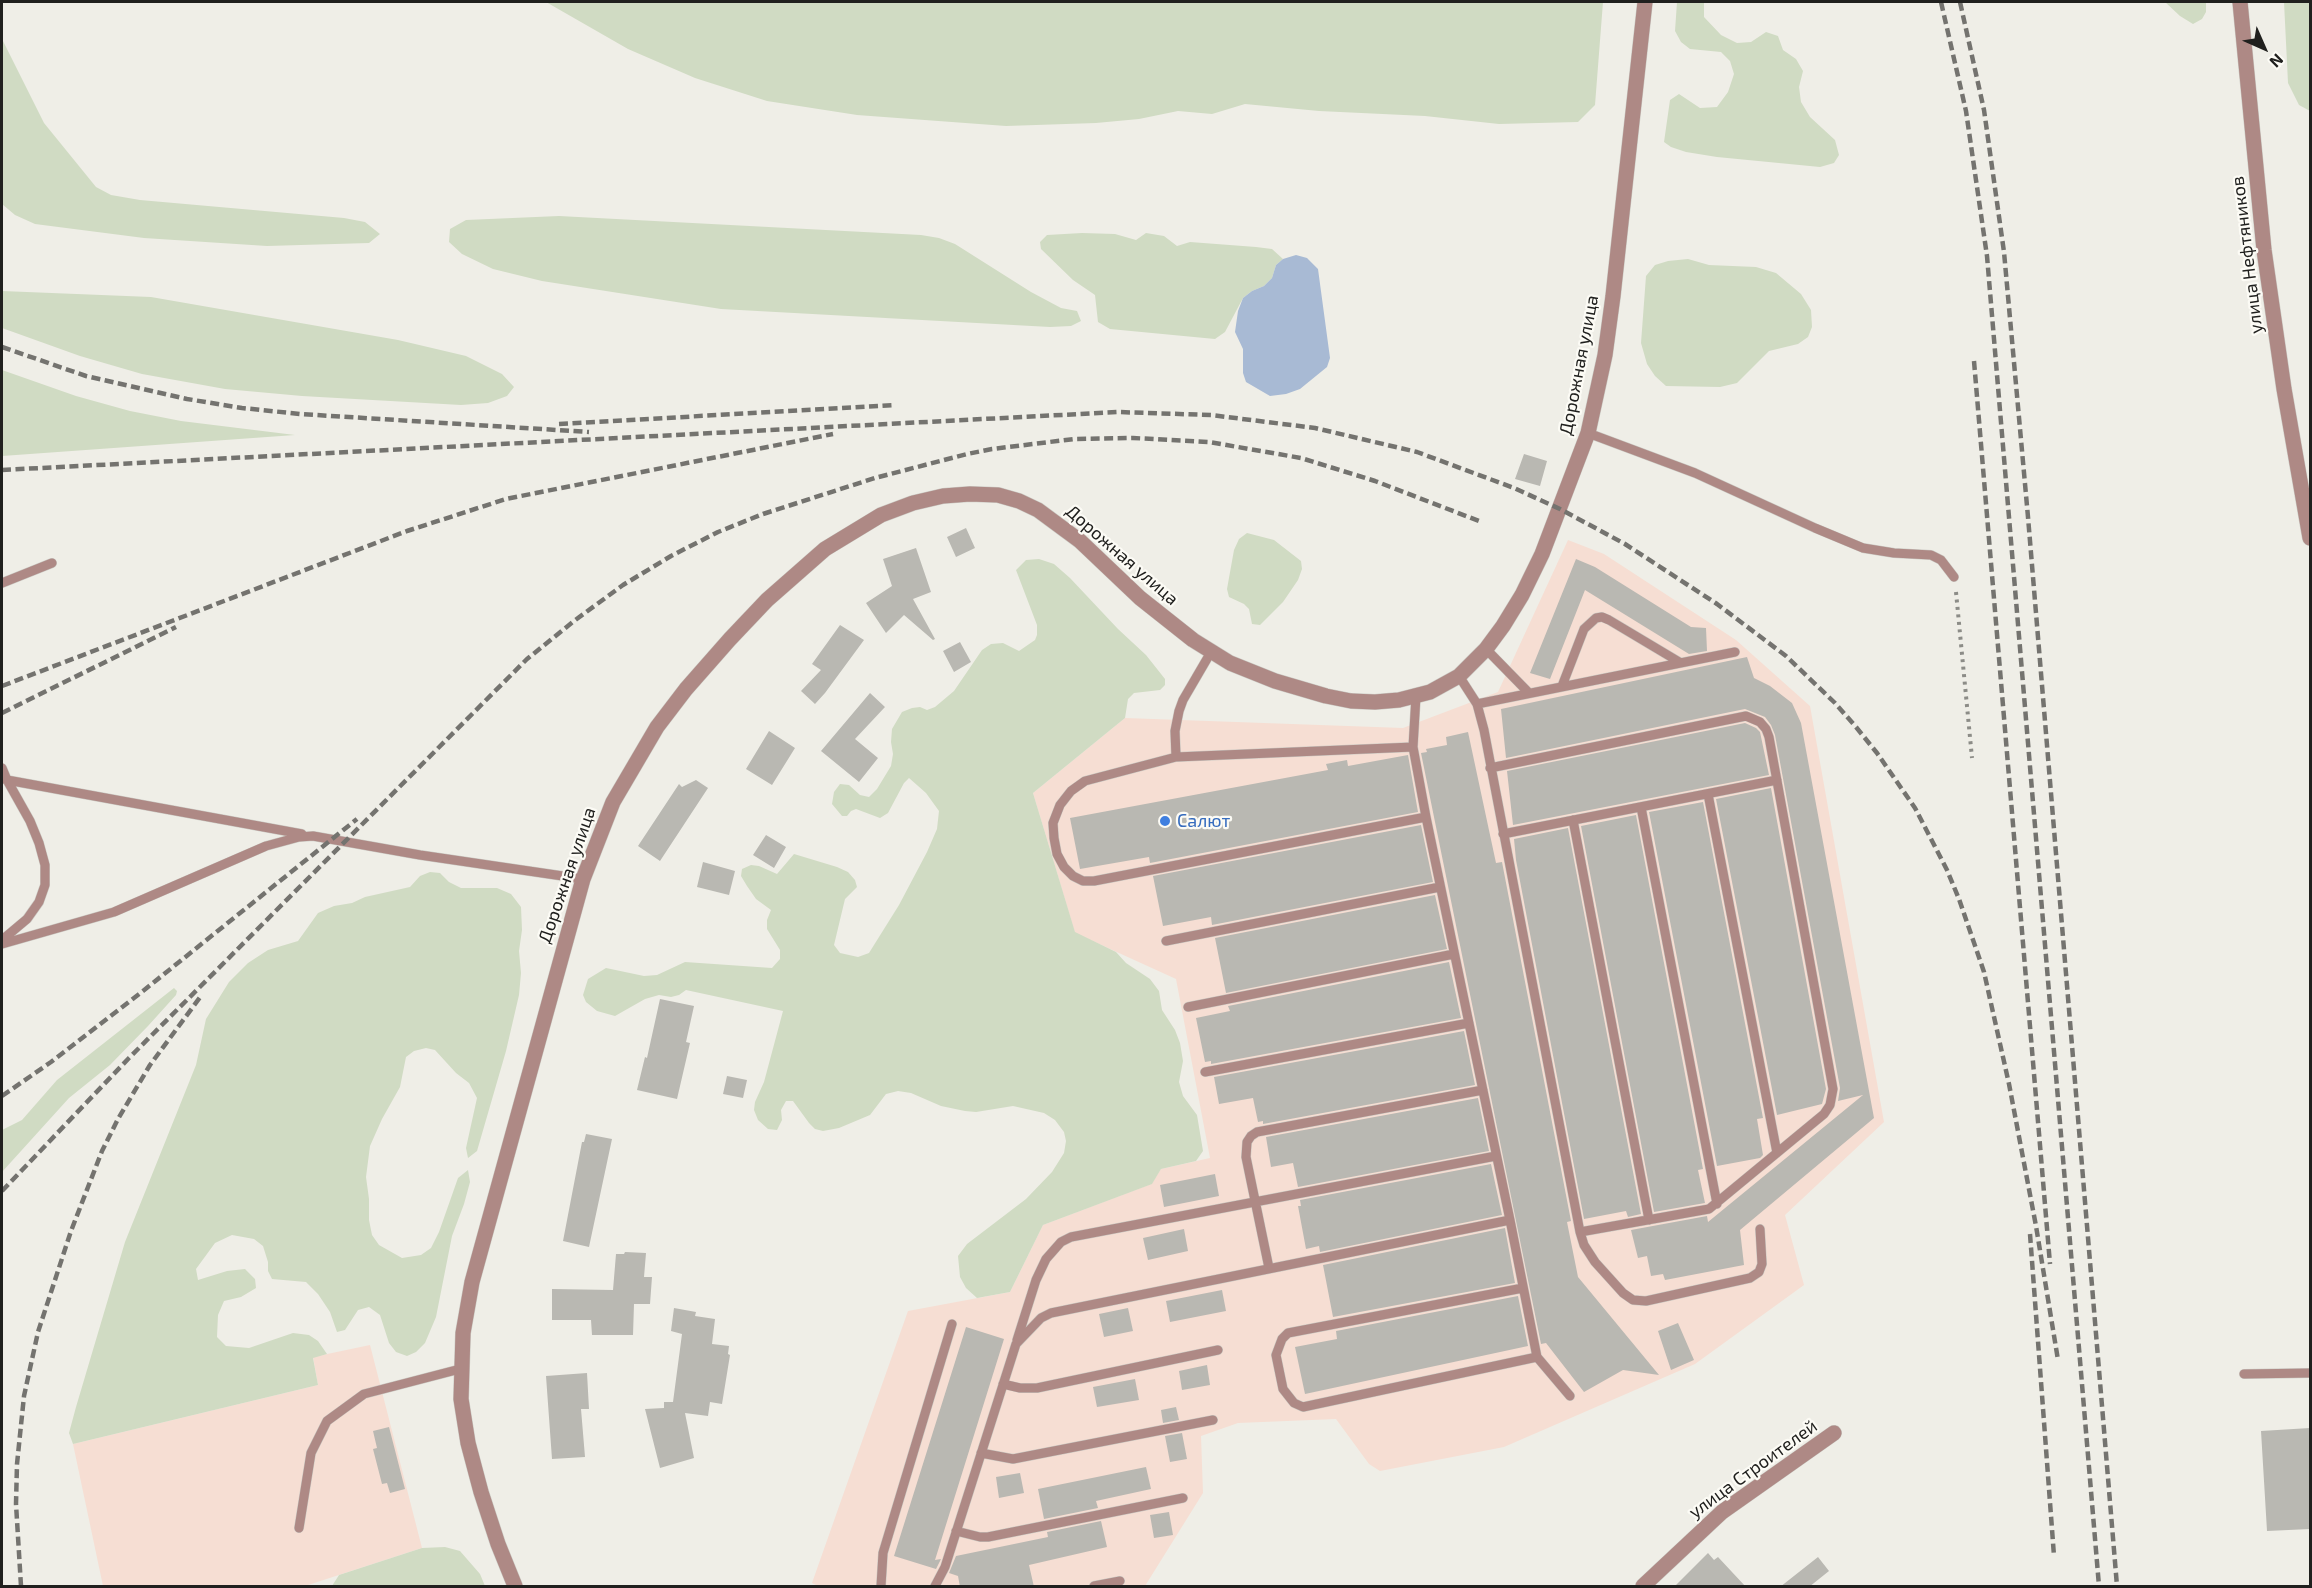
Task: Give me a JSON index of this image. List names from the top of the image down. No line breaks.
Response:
{"streets":{"street":["улица Нефтяников","Дорожная улица","улица Строителей"]},"places":["Салют"],"north":"bottom right"}
